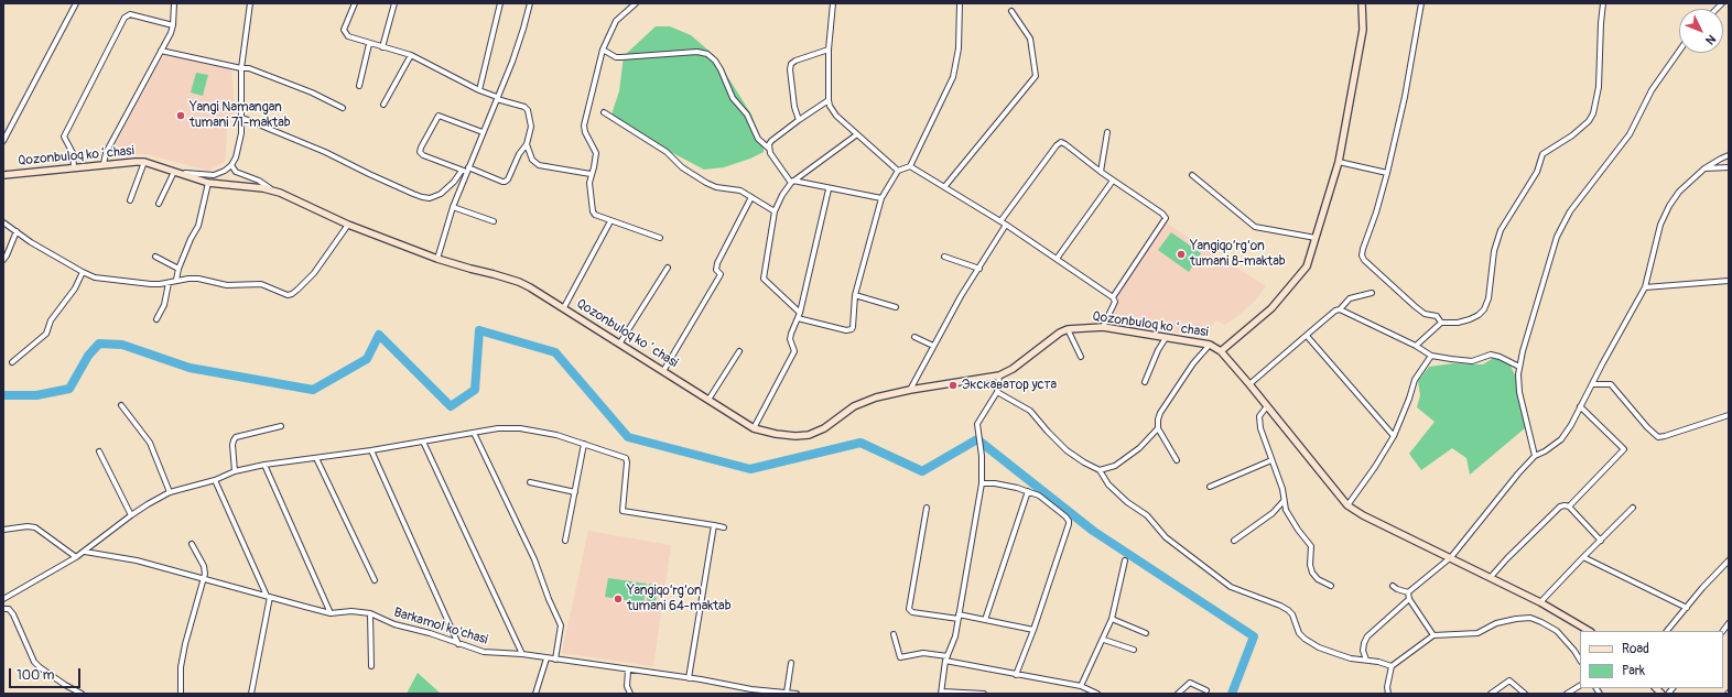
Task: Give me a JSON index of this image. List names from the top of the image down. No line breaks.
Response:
{"streets":{"main road":["Qozonbuloq koʻchasi"],"street":["Barkamol ko'chasi"]},"places":["Yangi Namangan tumani 71-maktab","Yangiqo’rg’on tumani 8-maktab","Экскаватор уста","Yangiqo’rg’on tumani 64-maktab"],"legend":["Road","Park"],"scale_bar":"100 m","north":"bottom right"}
